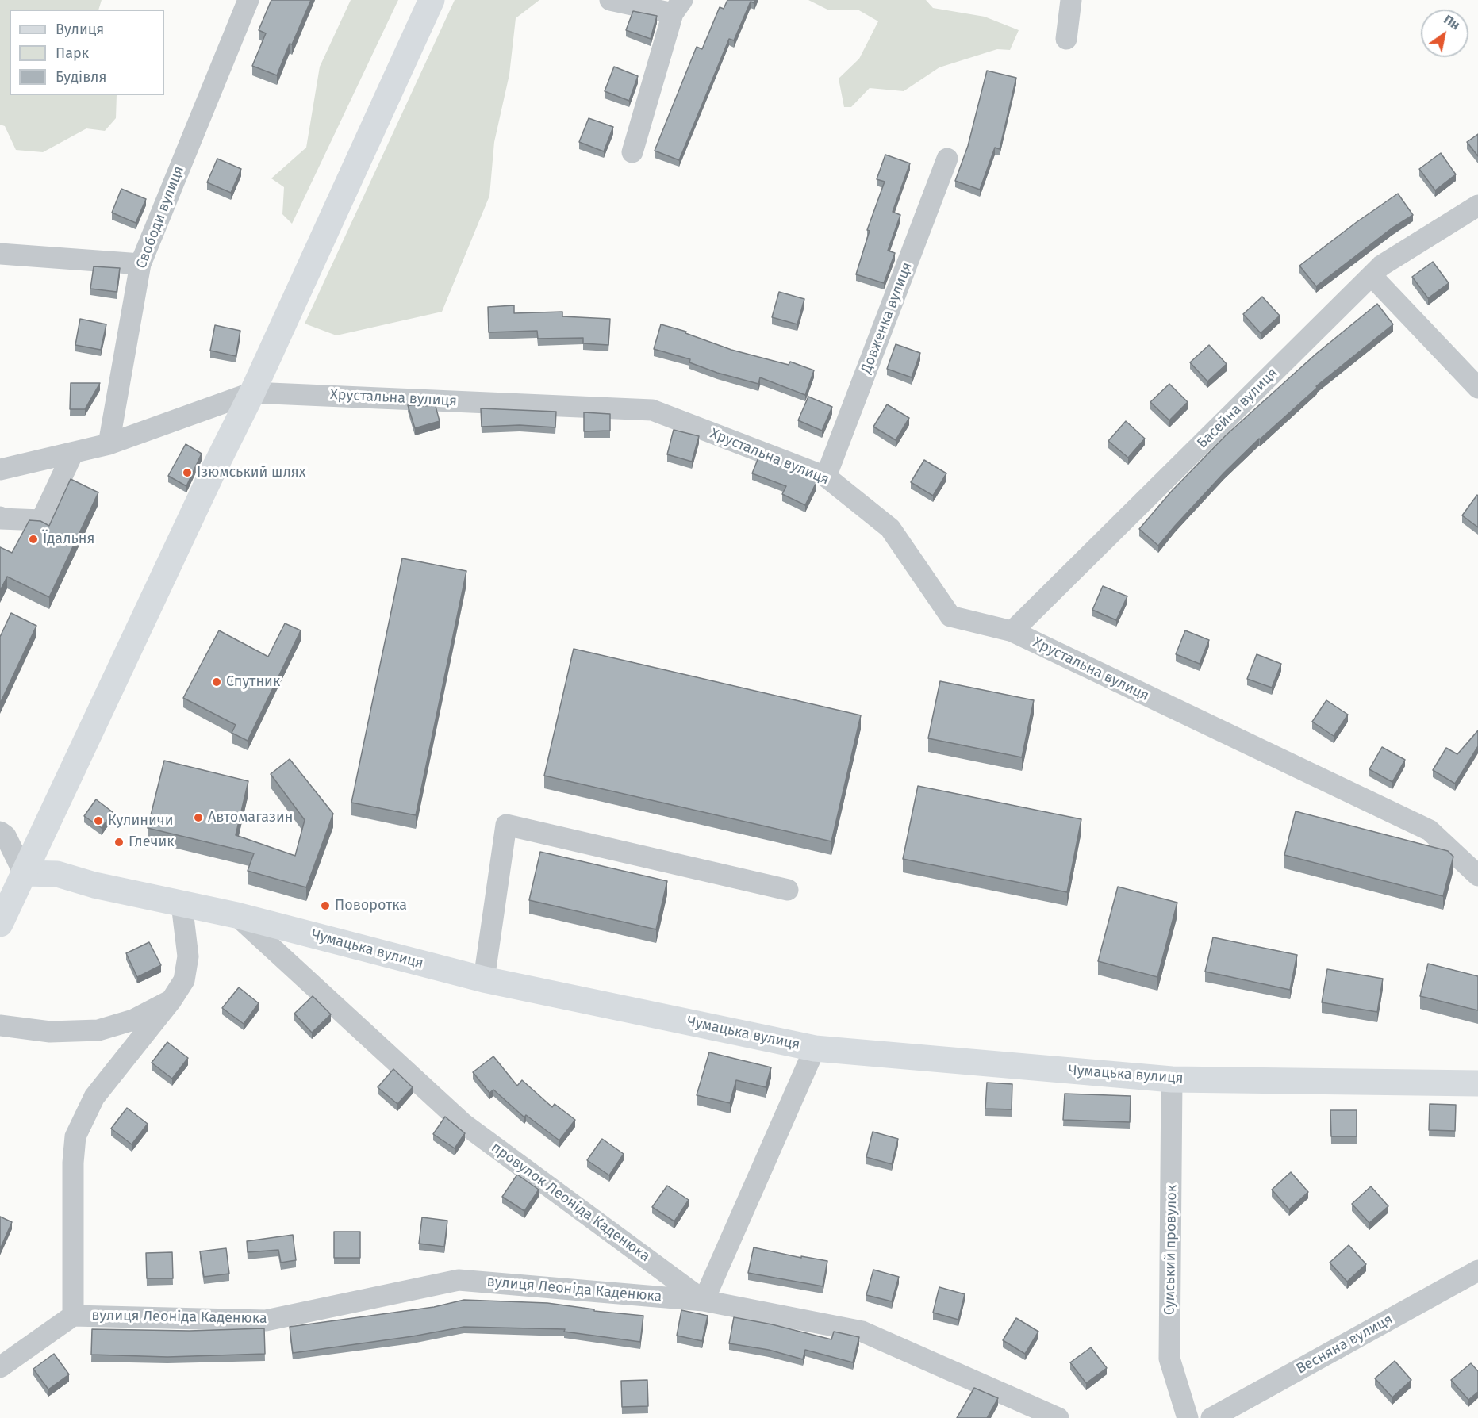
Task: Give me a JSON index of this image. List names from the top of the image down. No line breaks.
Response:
{"streets":{"main road":["Чумацька вулиця"],"street":["Свободи вулиця","Довженка вулиця","Хрустальна вулиця","Басейна вулиця","провулок Леоніда Каденюка","Сумський провулок","вулиця Леоніда Каденюка","Весняна вулиця"]},"crossings":[["Довженка вулиця","Хрустальна вулиця"],["Хрустальна вулиця","Басейна вулиця"],["Чумацька вулиця","провулок Леоніда Каденюка"],["Чумацька вулиця","Сумський провулок"],["Чумацька вулиця","вулиця Леоніда Каденюка"],["провулок Леоніда Каденюка","вулиця Леоніда Каденюка"]],"places":["Ізюмський шлях","Їдальня","Спутник","Автомагазин","Кулиничи","Глечик","Поворотка"],"legend":["Вулиця","Парк","Будівля"],"north":"top right"}
